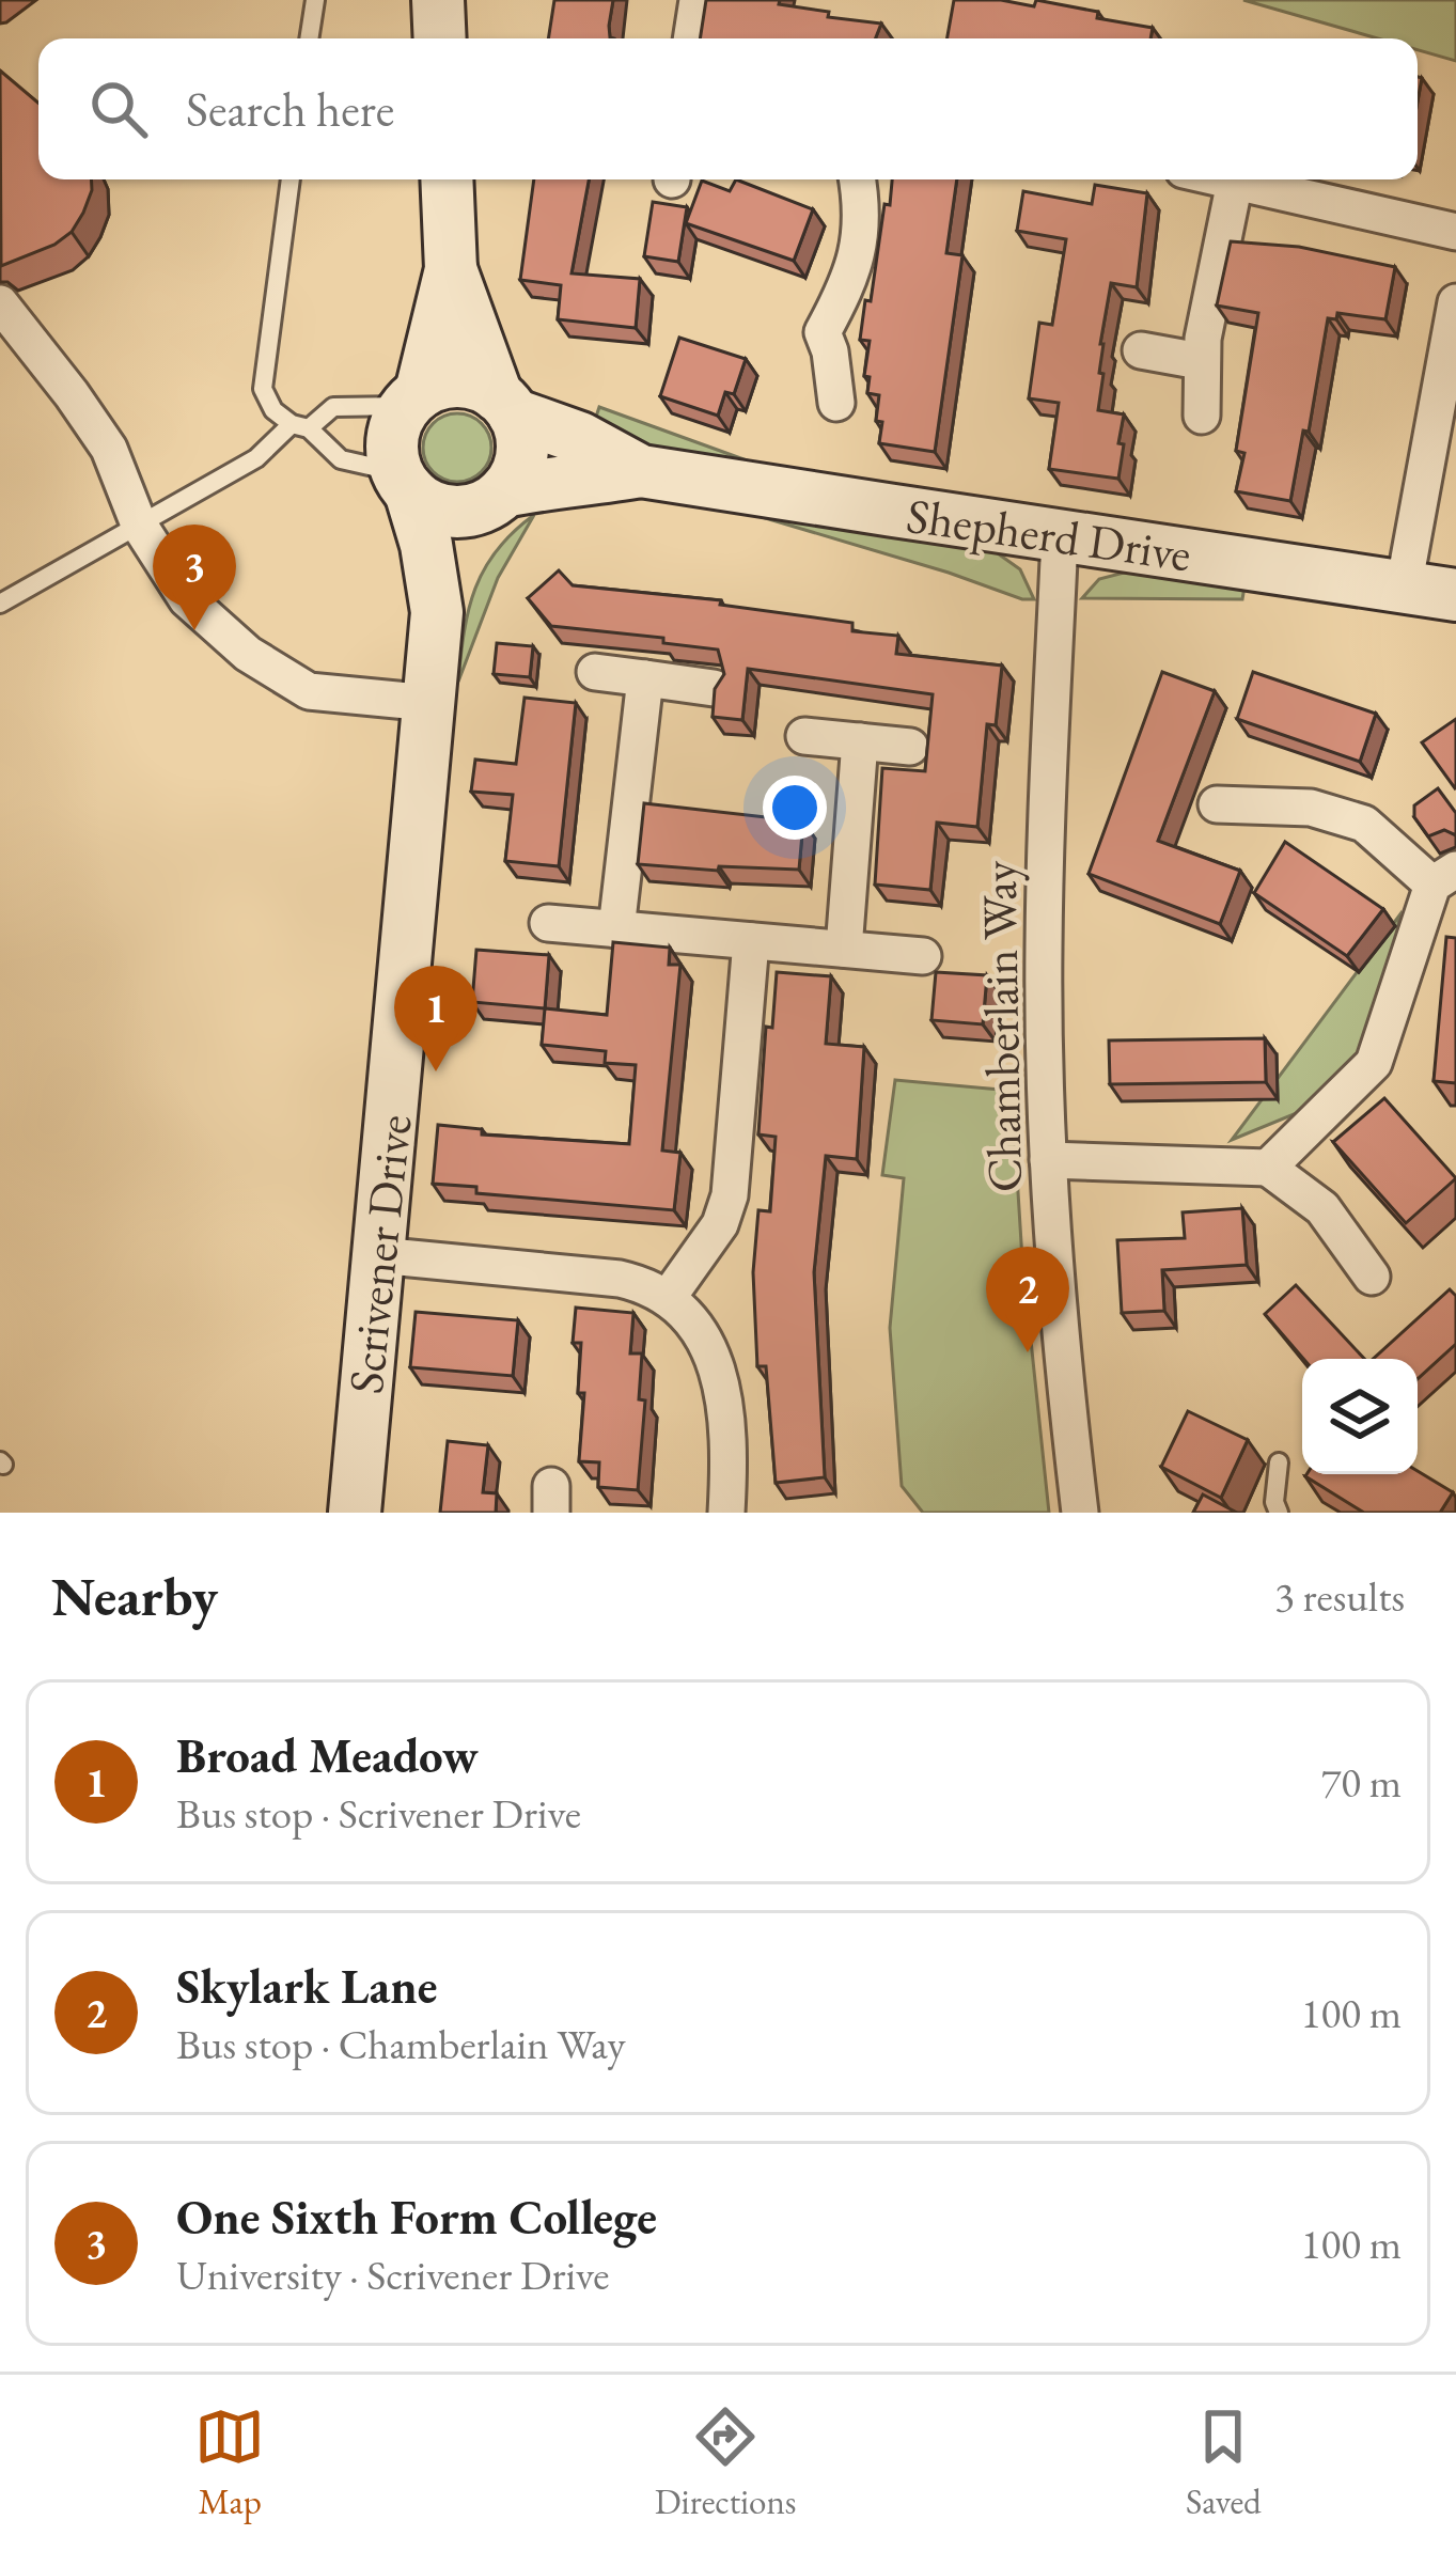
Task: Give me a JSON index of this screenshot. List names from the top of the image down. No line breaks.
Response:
{"streets":{"street":["Shepherd Drive","Chamberlain Way","Scrivener Drive"]},"crossings":[["Shepherd Drive","Chamberlain Way"],["Shepherd Drive","Scrivener Drive"]],"page":{"search":"Search here","pins":["3","1","2"],"heading":["Nearby","3 results"],"list":[{"mark":"1","name":"Broad Meadow","note":"Bus stop · Scrivener Drive","value":"70 m"},{"mark":"2","name":"Skylark Lane","note":"Bus stop · Chamberlain Way","value":"100 m"},{"mark":"3","name":"One Sixth Form College","note":"University · Scrivener Drive","value":"100 m"}],"nav":["Map","Directions","Saved"]}}
